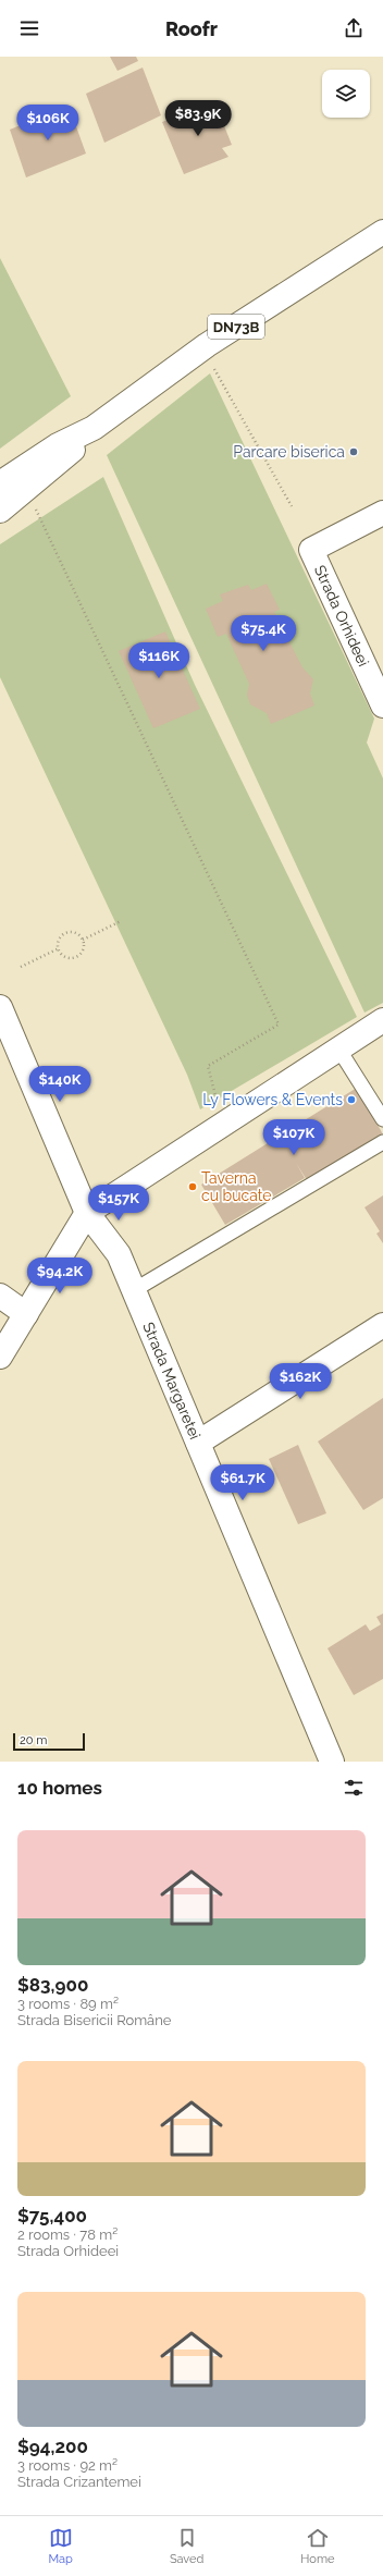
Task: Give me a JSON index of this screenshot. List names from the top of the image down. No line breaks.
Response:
{"streets":{"street":["DN73B","Strada Orhideei","Strada Margaretei"]},"places":["Parcare biserica","Ly Flowers & Events","Taverna cu bucate"],"scale_bar":"20 m","page":{"header":"Roofr","price":["$83.9K","$106K","$75.4K","$116K","$140K","$107K","$157K","$94.2K","$162K","$61.7K"],"scale":"20 m","heading":"10 homes","list":[{"name":"$83,900","note":"3 rooms · 89 m² · Strada Bisericii Române"},{"name":"$75,400","note":"2 rooms · 78 m² · Strada Orhideei"},{"name":"$94,200","note":"3 rooms · 92 m² · Strada Crizantemei"}],"tabs":["Map","Saved","Home"]}}
